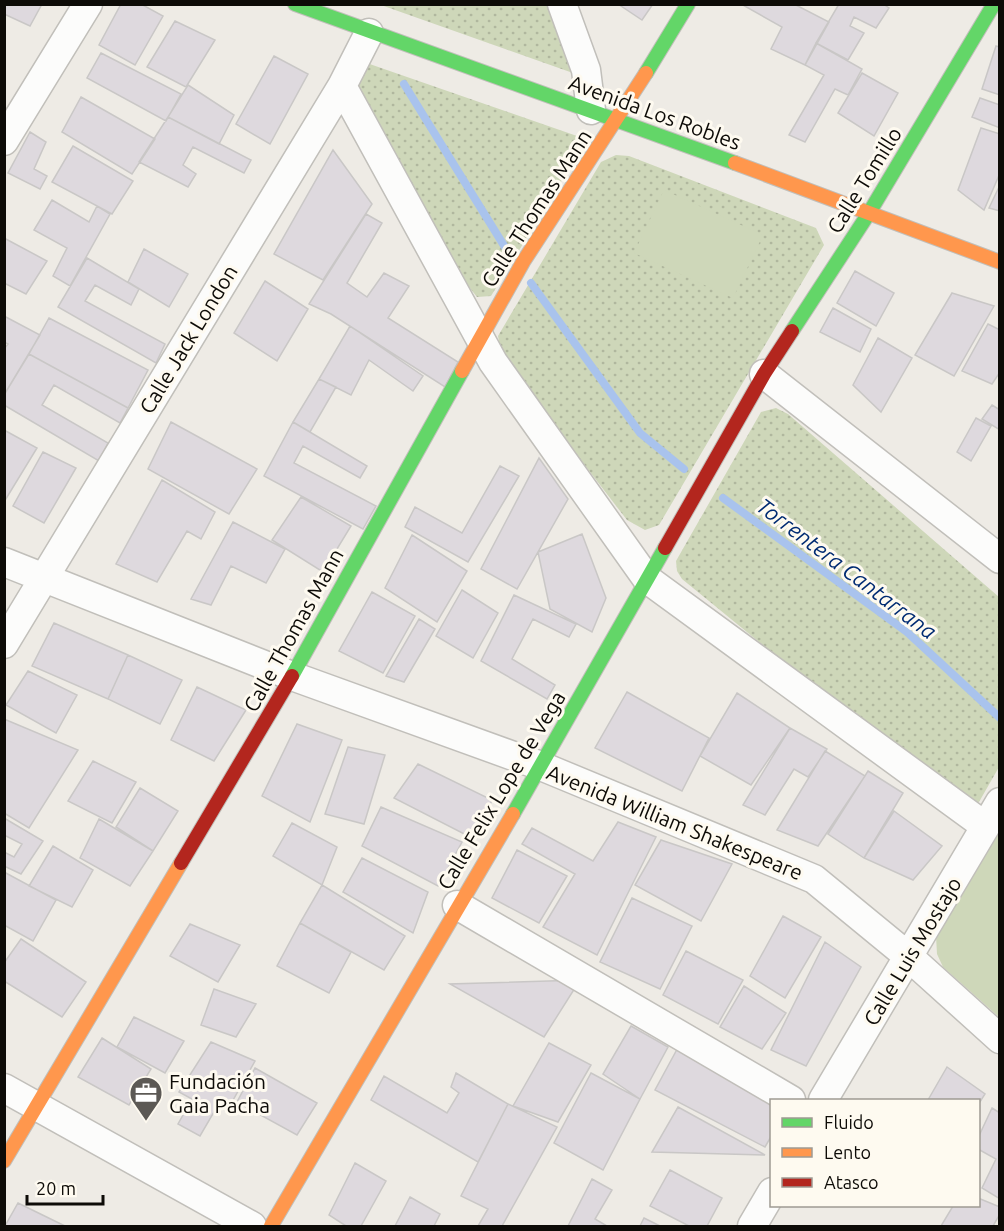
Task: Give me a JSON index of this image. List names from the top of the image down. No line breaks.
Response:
{"streets":{"street":["Avenida Los Robles","Calle Tomillo","Calle Thomas Mann","Calle Jack London","Calle Felix Lope de Vega","Avenida William Shakespeare","Calle Luis Mostajo"]},"crossings":[["Avenida Los Robles","Calle Tomillo"],["Avenida Los Robles","Calle Thomas Mann"],["Avenida Los Robles","Calle Jack London"],["Calle Tomillo","Calle Felix Lope de Vega"],["Calle Thomas Mann","Avenida William Shakespeare"],["Calle Jack London","Avenida William Shakespeare"],["Calle Felix Lope de Vega","Avenida William Shakespeare"],["Avenida William Shakespeare","Calle Luis Mostajo"]],"water":["Torrentera Cantarrana"],"places":{"office":["Fundación Gaia Pacha"]},"legend":["Fluido","Lento","Atasco"],"scale_bar":"20 m"}
